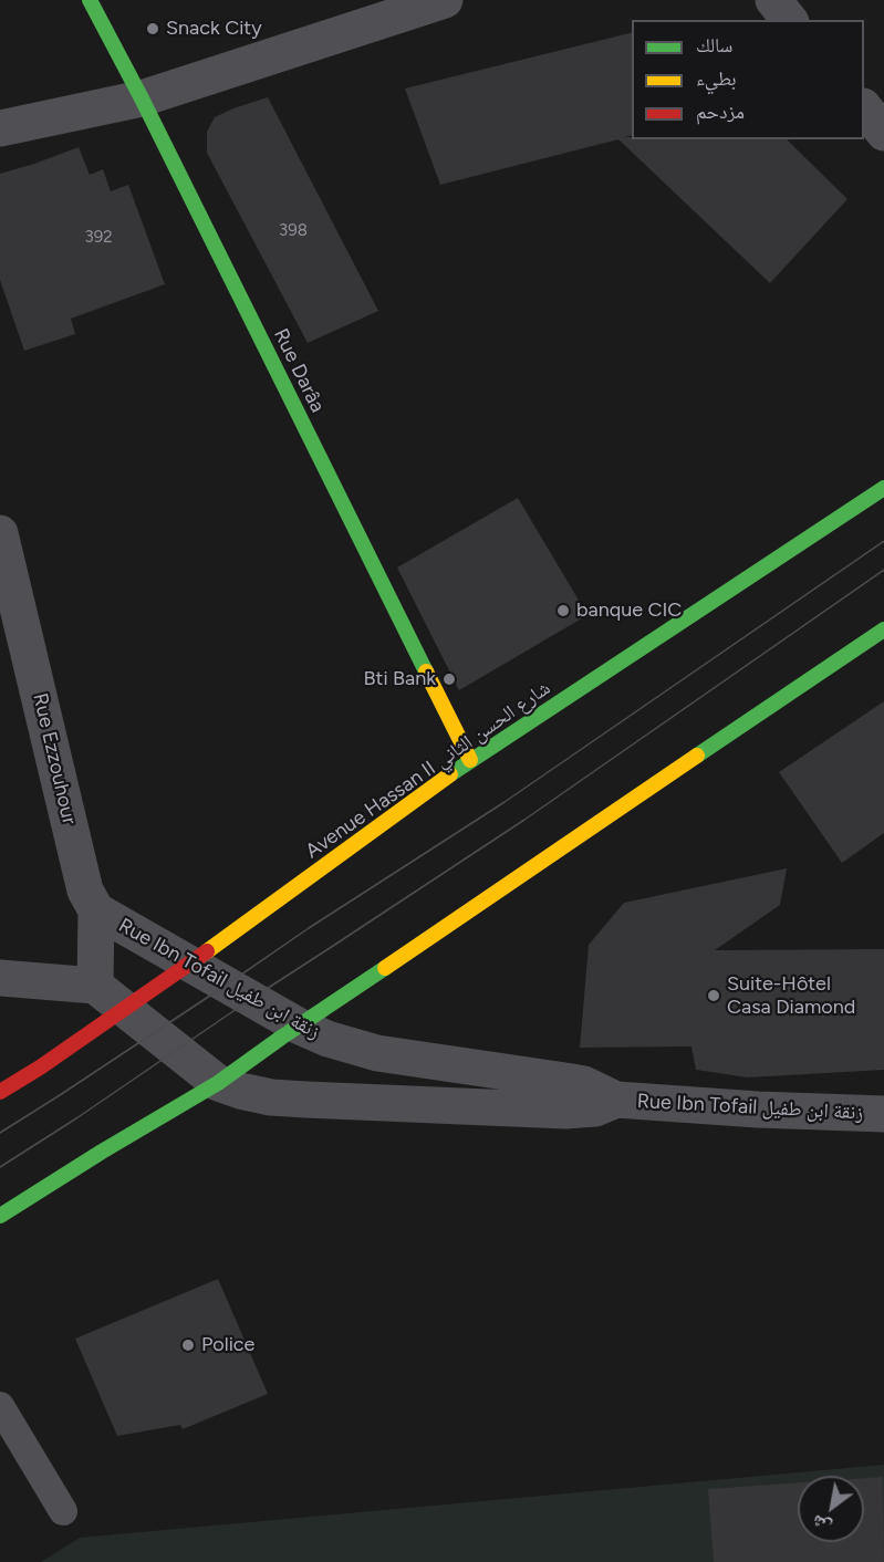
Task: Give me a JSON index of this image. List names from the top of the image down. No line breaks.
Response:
{"streets":{"main road":["Rue Darâa","Avenue Hassan II شارع الحسن الثاني"],"street":["Rue Ezzouhour","Rue Ibn Tofail زنقة ابن طفيل"]},"crossings":[["Rue Darâa","Avenue Hassan II شارع الحسن الثاني"],["Rue Ezzouhour","Rue Ibn Tofail زنقة ابن طفيل"],["Avenue Hassan II شارع الحسن الثاني","Rue Ibn Tofail زنقة ابن طفيل"]],"places":["Snack City","banque CIC","Bti Bank","Suite-Hôtel Casa Diamond","Police"],"house_numbers":["398","392"],"legend":["سالك","بطيء","مزدحم"],"north":"bottom left"}
